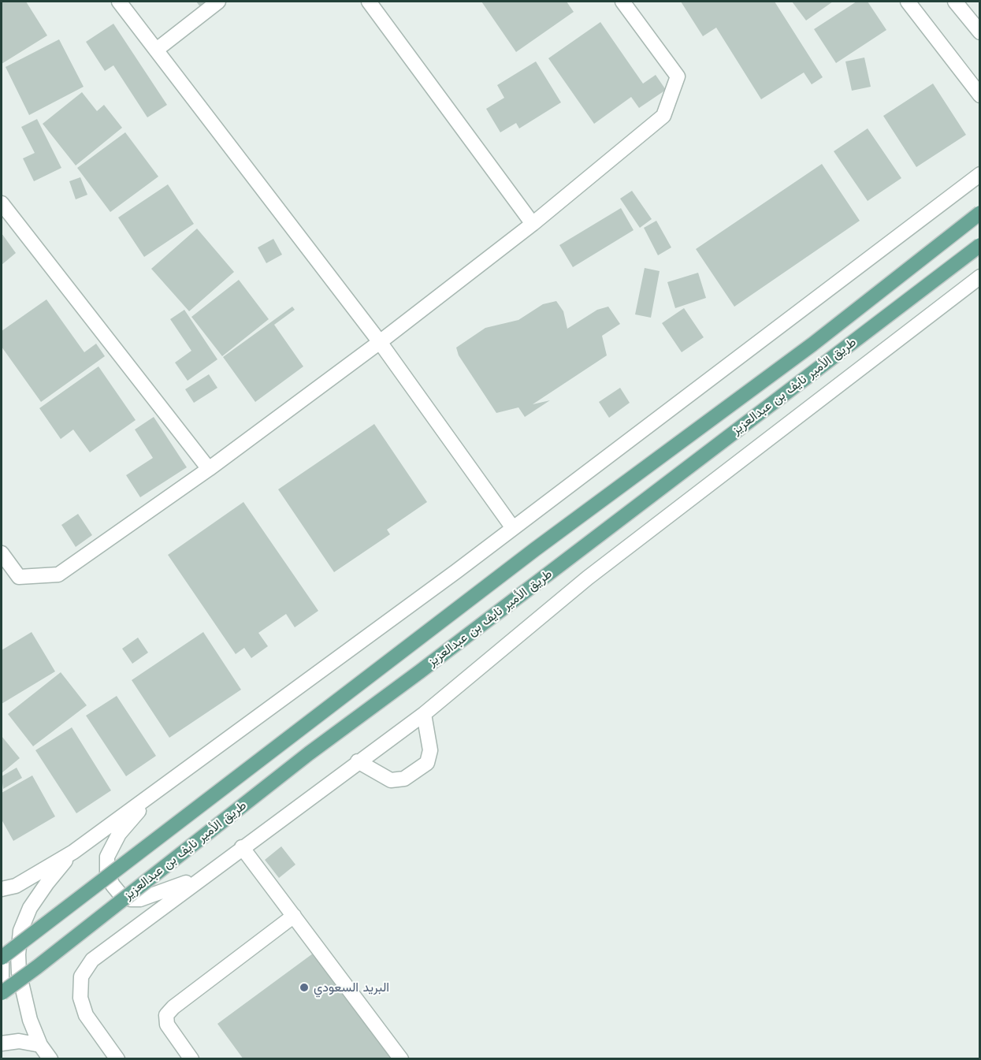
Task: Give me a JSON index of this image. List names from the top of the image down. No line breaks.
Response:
{"streets":{"main road":["طريق الأمير نايف بن عبدالعزيز"]},"places":["البريد السعودي"]}
